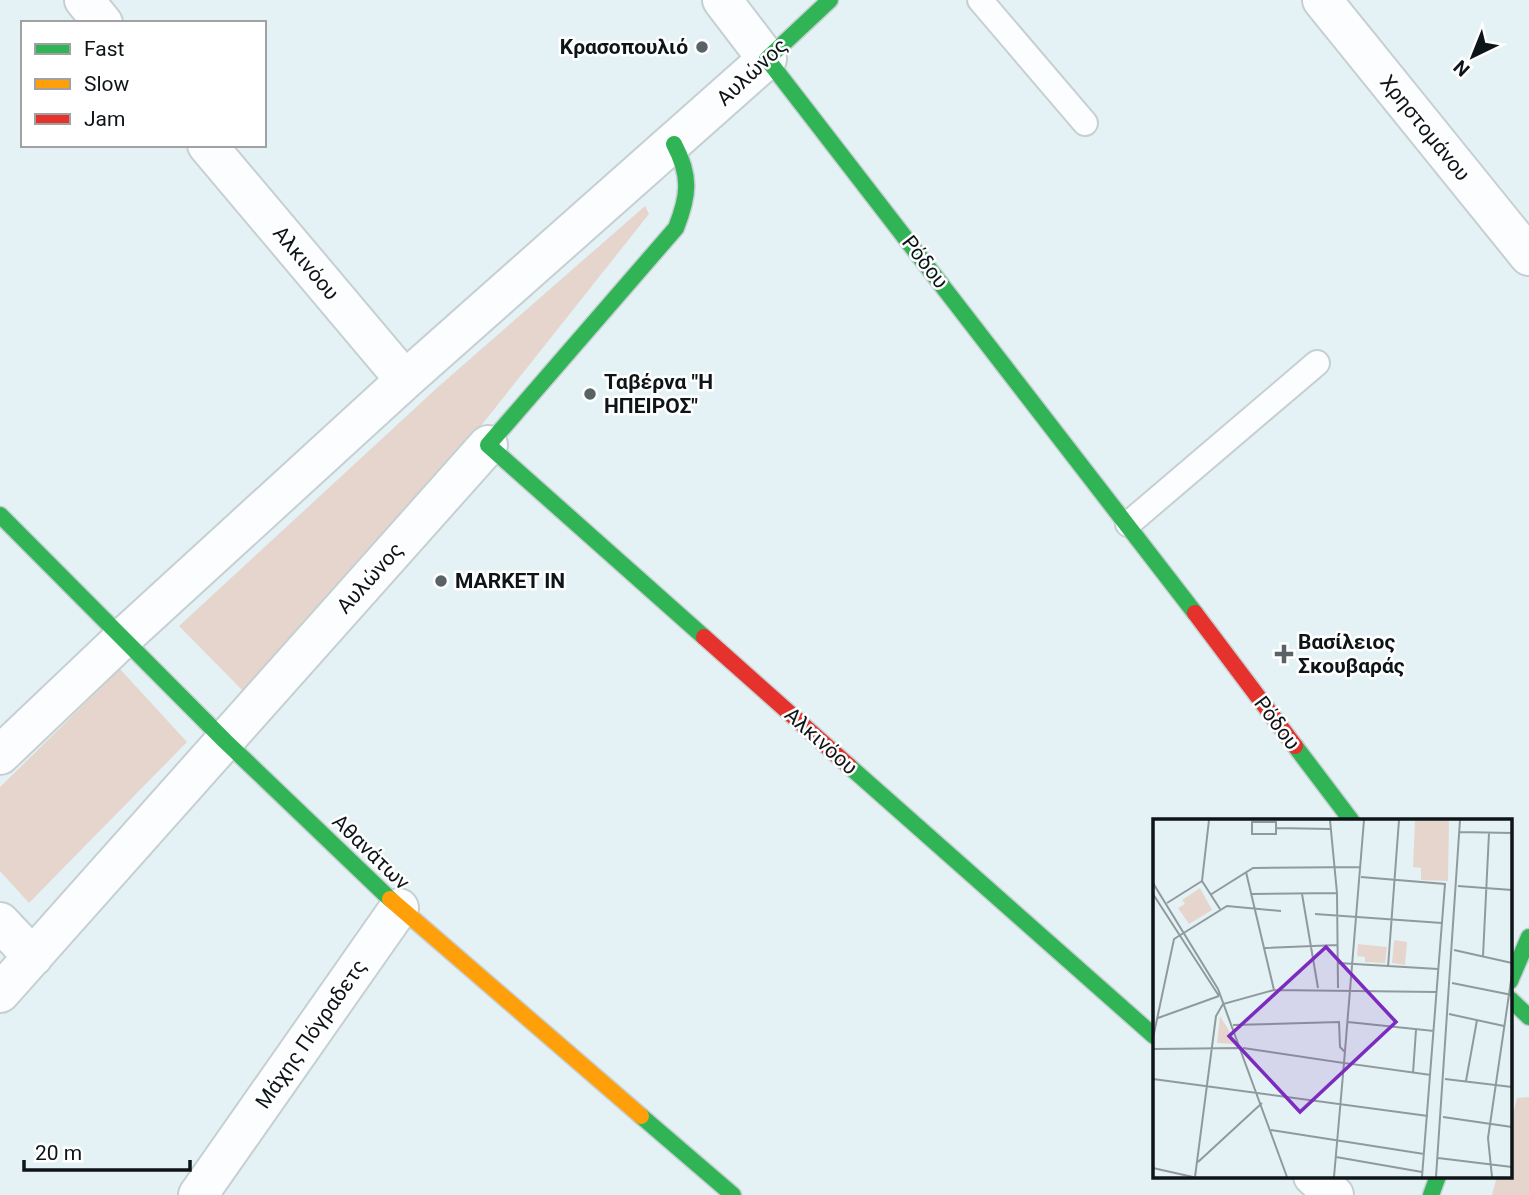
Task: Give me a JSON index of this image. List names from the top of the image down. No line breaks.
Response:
{"streets":{"street":["Αυλώνος","Χρηστομάνου","Ρόδου","Αλκινόου","Αθανάτων","Μάχης Πόγραδετς"]},"crossings":[["Αυλώνος","Ρόδου"],["Αυλώνος","Αλκινόου"],["Αυλώνος","Αθανάτων"],["Αθανάτων","Μάχης Πόγραδετς"]],"places":{"other":["Κρασοπουλιό","Ταβέρνα \"Η ΗΠΕΙΡΟΣ\"","MARKET IN"],"health":["Βασίλειος Σκουβαράς"]},"legend":["Fast","Slow","Jam"],"scale_bar":"20 m","north":"bottom left"}
